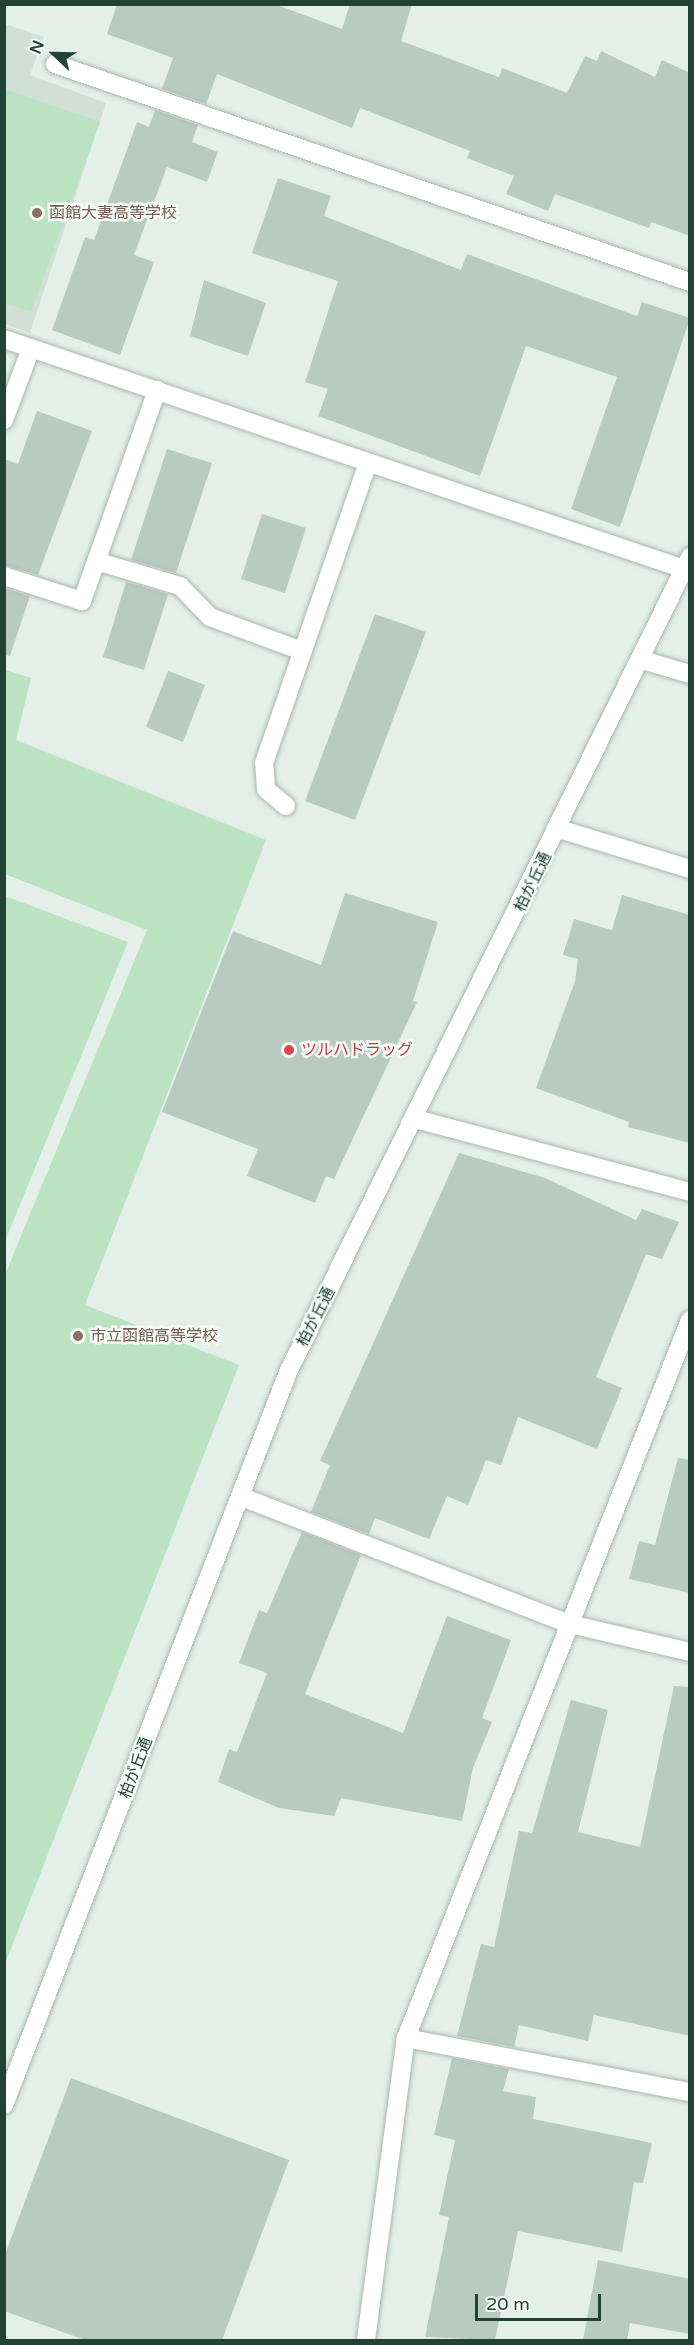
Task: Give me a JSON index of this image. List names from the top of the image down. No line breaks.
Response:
{"streets":{"street":["柏が丘通"]},"places":["函館大妻高等学校","ツルハドラッグ","市立函館高等学校"],"scale_bar":"20 m","north":"left"}
